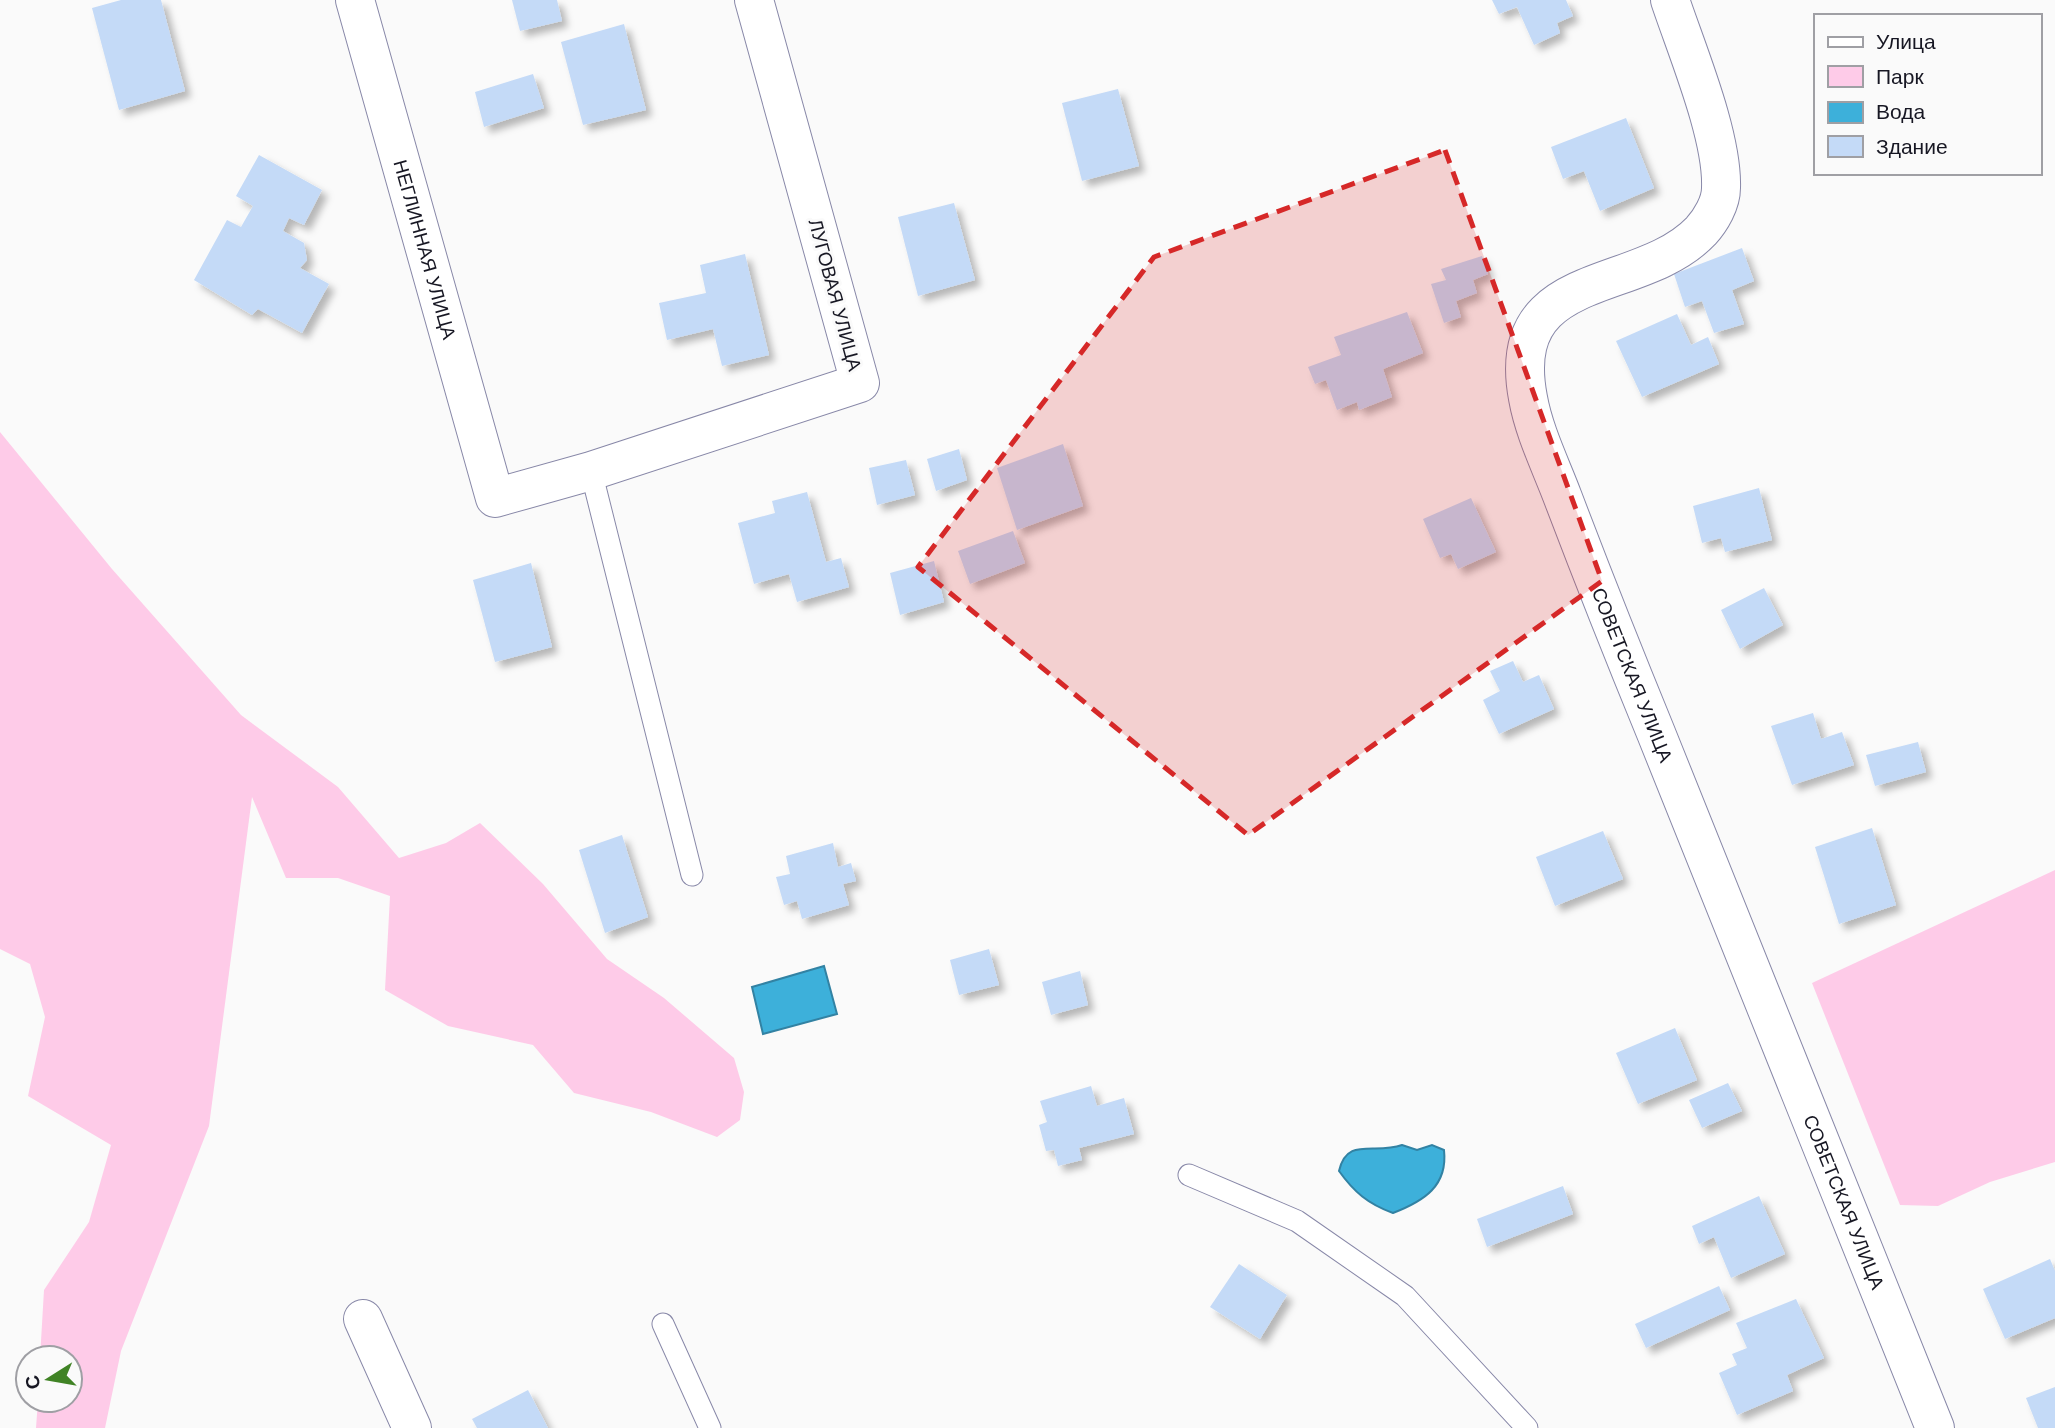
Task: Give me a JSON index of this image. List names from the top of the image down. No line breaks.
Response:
{"streets":{"street":["НЕГЛИННАЯ УЛИЦА","ЛУГОВАЯ УЛИЦА","СОВЕТСКАЯ УЛИЦА"]},"crossings":[["НЕГЛИННАЯ УЛИЦА","ЛУГОВАЯ УЛИЦА"]],"legend":["Улица","Парк","Вода","Здание"],"north":"left"}
